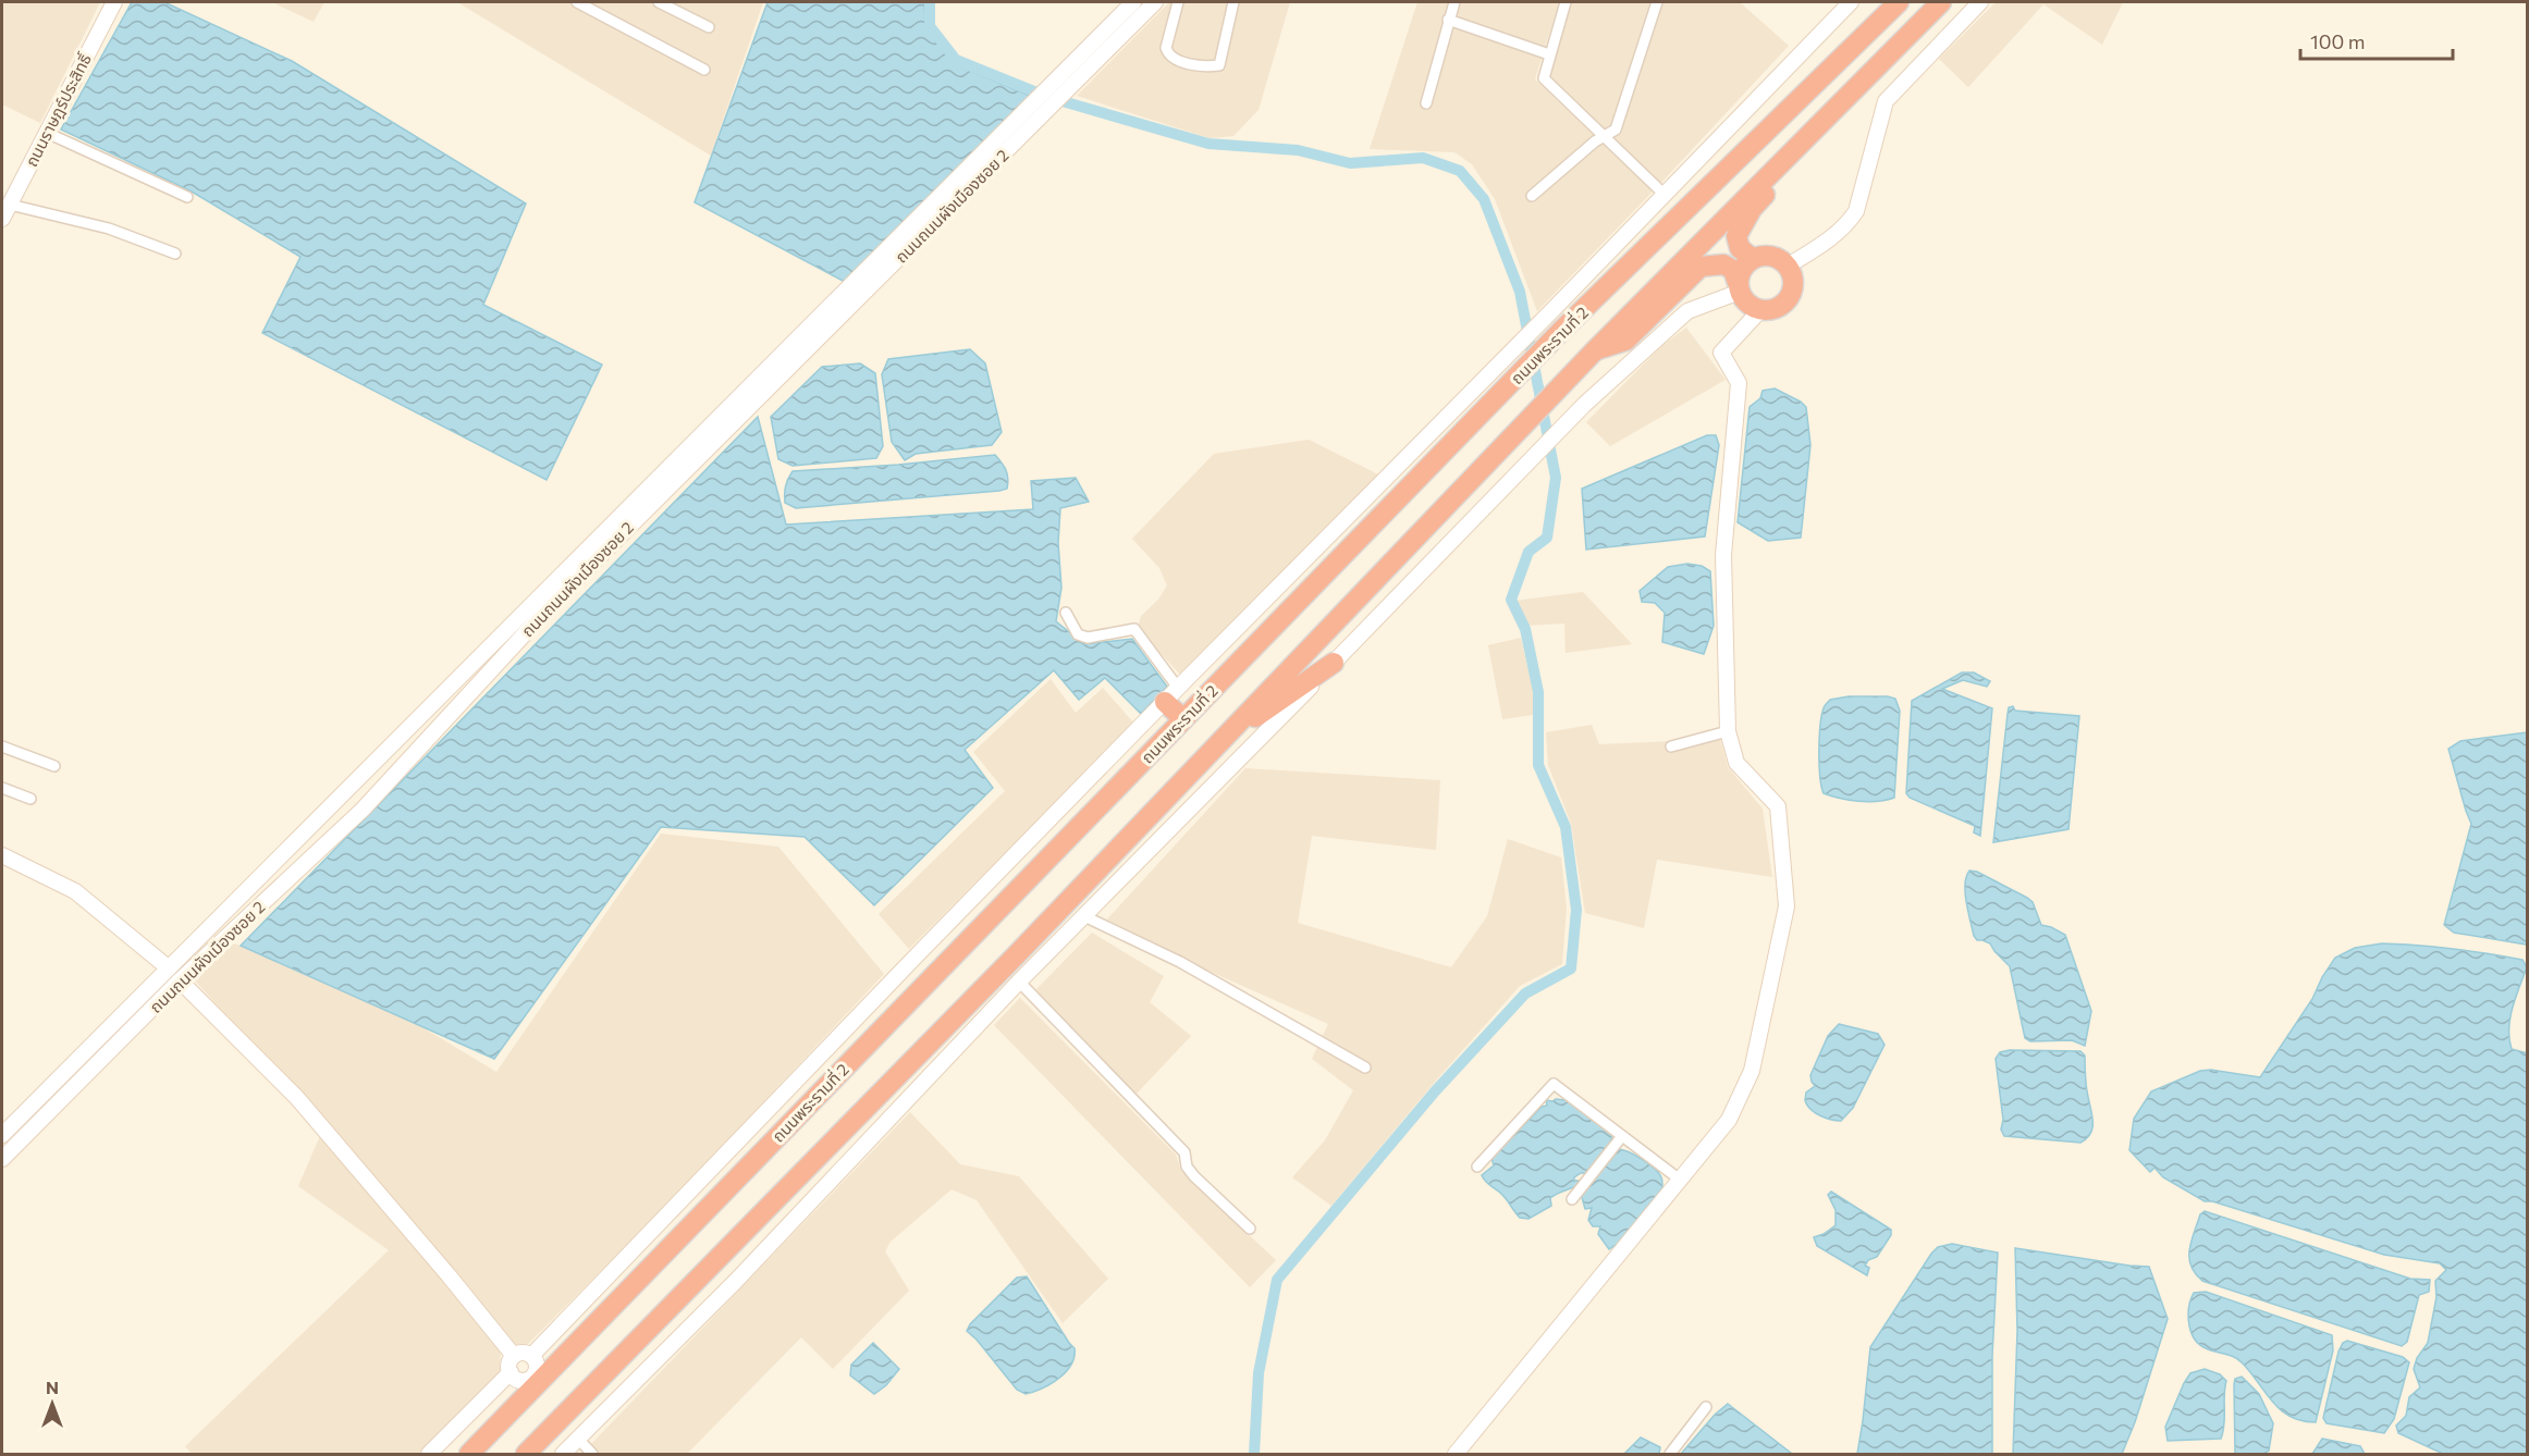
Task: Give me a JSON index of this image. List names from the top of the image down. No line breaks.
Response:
{"streets":{"highway":["ถนนพระรามที่ 2"],"street":["ถนนราษฎร์ประสิทธิ์","ถนนถนนผังเมืองซอย 2"]},"scale_bar":"100 m","north":"top"}
